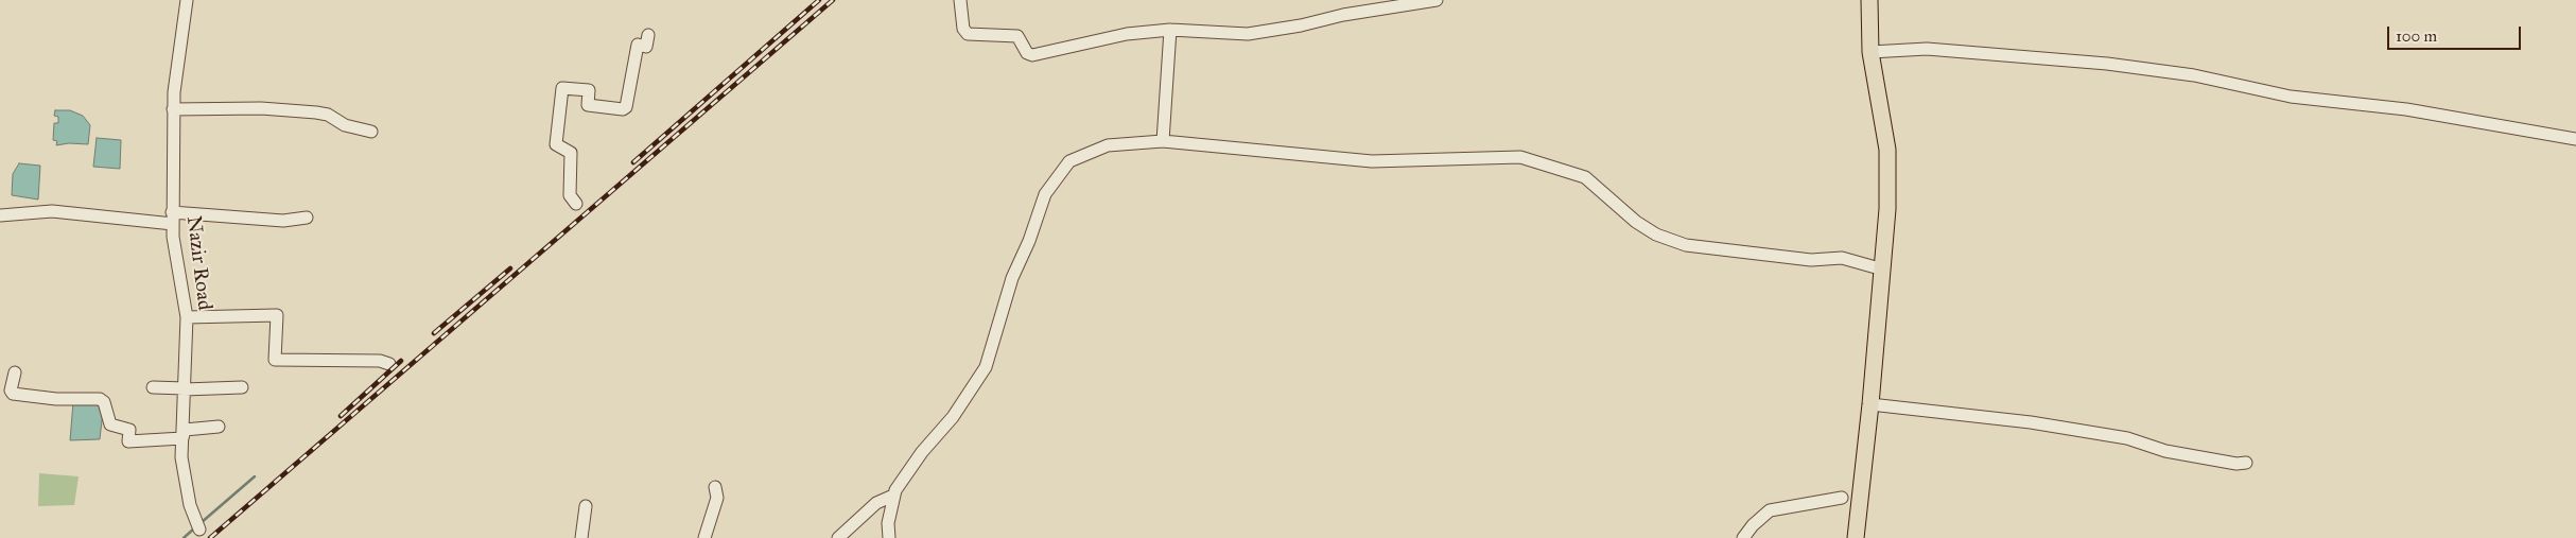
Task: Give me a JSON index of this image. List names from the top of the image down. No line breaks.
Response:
{"streets":{"street":["Nazir Road"]},"scale_bar":"100 m"}
